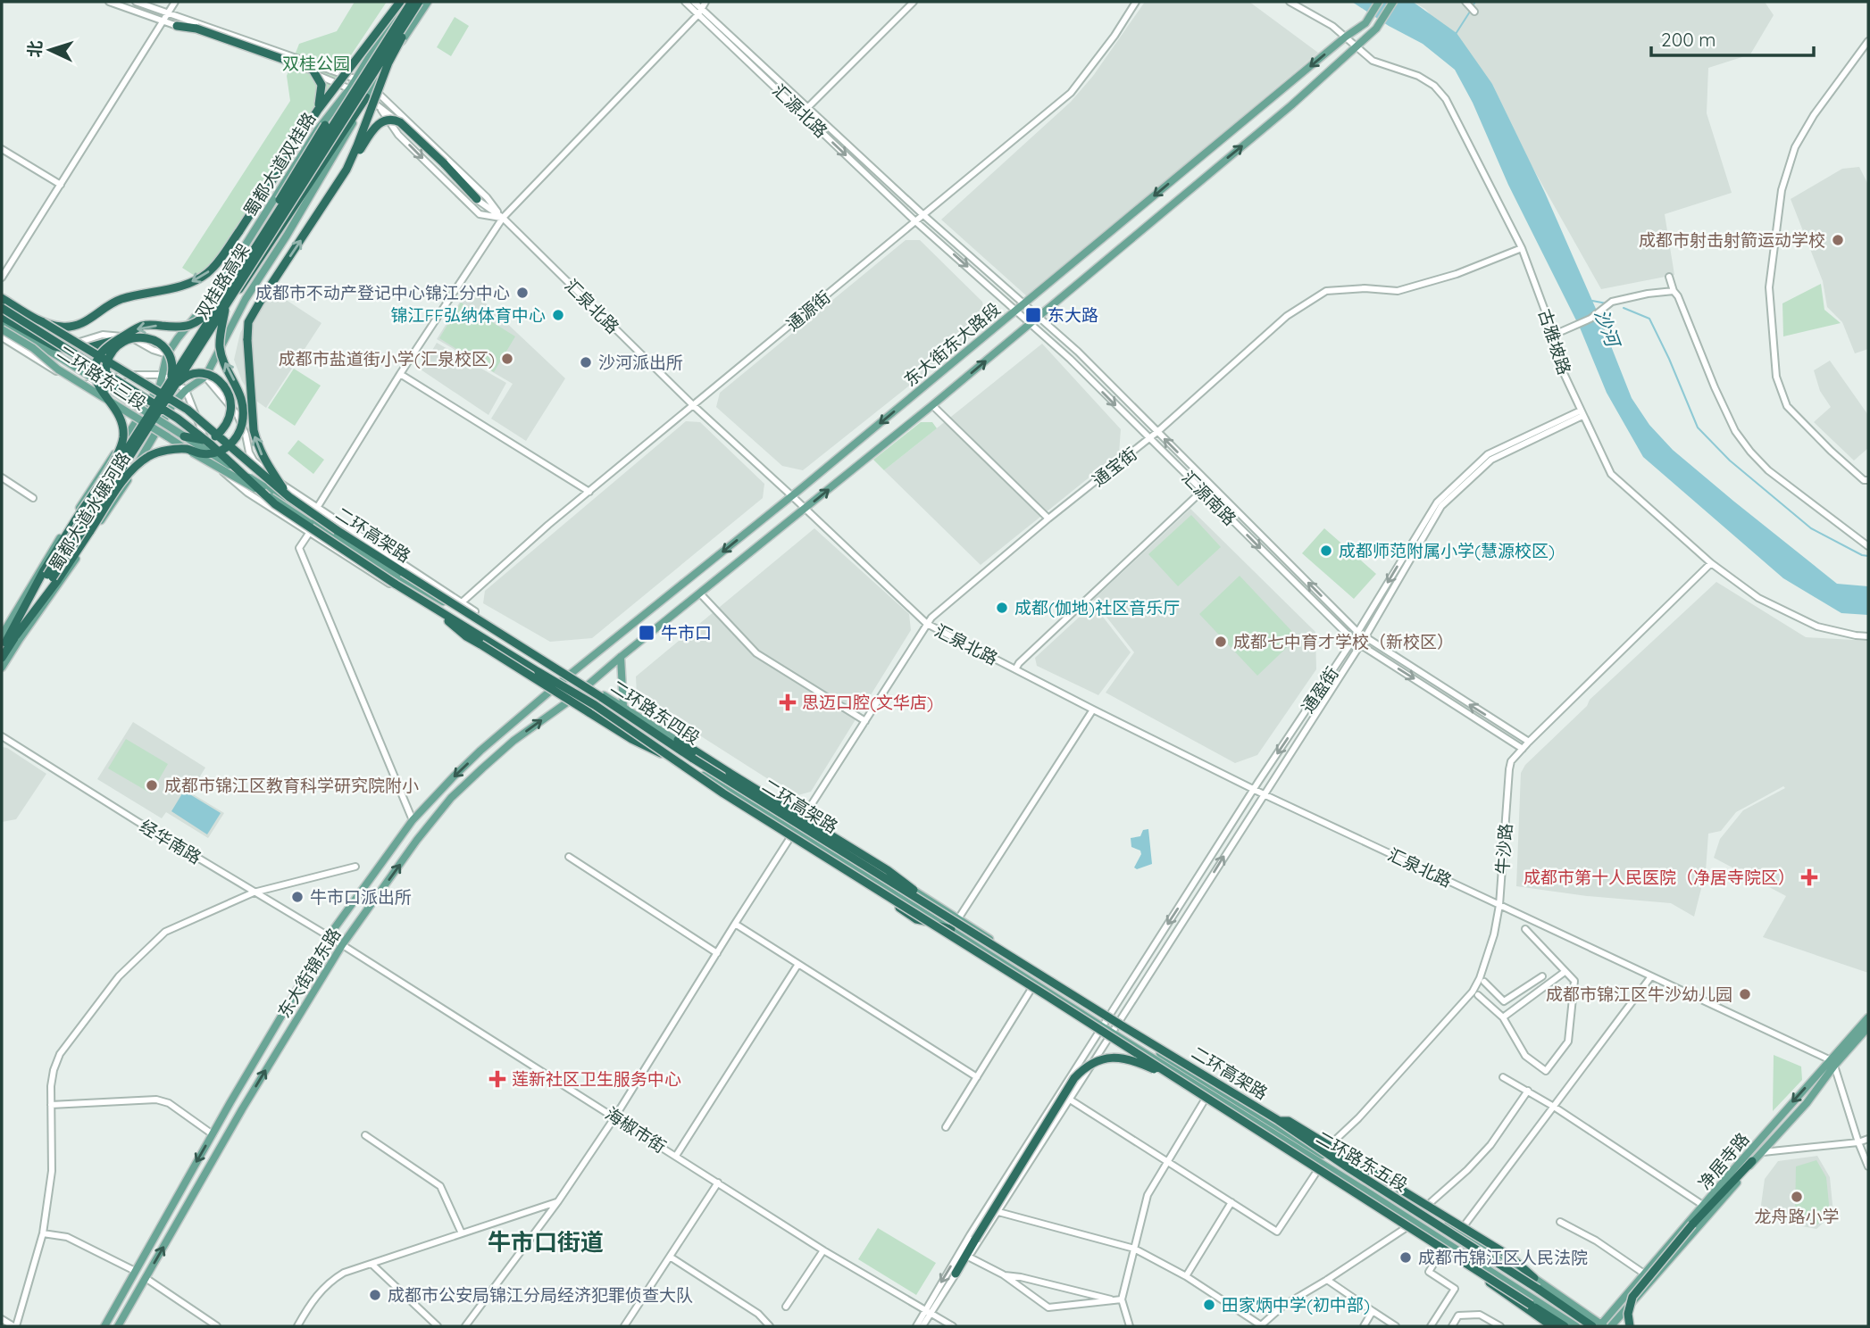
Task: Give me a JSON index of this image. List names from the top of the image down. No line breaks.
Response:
{"streets":{"highway":["双桂路高架","二环高架路"],"main road":["蜀都大道双桂路","东大街东大路段","二环路东三段","蜀都大道水碾河路","二环路东四段","东大街锦东路","二环路东五段","净居寺路"],"street":["汇源北路","汇泉北路","通源街","古雅坡路","通宝街","汇源南路","通盈街","经华南路","牛沙路","海椒市街"]},"crossings":[["汇源北路","通源街"],["汇源北路","汇源南路"],["蜀都大道双桂路","汇泉北路"],["蜀都大道双桂路","蜀都大道水碾河路"],["汇泉北路","通源街"],["汇泉北路","东大街东大路段"],["汇泉北路","通宝街"],["汇泉北路","通盈街"],["汇泉北路","牛沙路"],["汇泉北路","净居寺路"],["通源街","汇源南路"],["古雅坡路","东大街东大路段"],["古雅坡路","通宝街"],["古雅坡路","通盈街"],["古雅坡路","牛沙路"],["东大街东大路段","汇源南路"],["东大街东大路段","二环路东四段"],["东大街东大路段","东大街锦东路"],["二环路东三段","二环路东四段"],["通宝街","汇源南路"],["通宝街","二环路东四段"],["通宝街","海椒市街"],["汇源南路","通盈街"],["汇源南路","牛沙路"],["二环高架路","二环路东四段"],["二环高架路","二环路东五段"],["二环高架路","净居寺路"],["通盈街","二环路东四段"],["通盈街","海椒市街"],["通盈街","二环路东五段"],["二环路东四段","东大街锦东路"],["二环路东四段","二环路东五段"],["经华南路","东大街锦东路"],["经华南路","海椒市街"],["牛沙路","二环路东五段"],["东大街锦东路","海椒市街"],["二环路东五段","净居寺路"]],"districts":["牛市口街道"],"water":["沙河"],"parks":["双桂公园"],"places":{"other":["成都市射击射箭运动学校","成都市不动产登记中心锦江分中心","锦江FF弘纳体育中心","成都市盐道街小学(汇泉校区)","沙河派出所","成都师范附属小学(慧源校区)","成都(伽地)社区音乐厅","成都七中育才学校（新校区）","成都市锦江区教育科学研究院附小","牛市口派出所","成都市锦江区牛沙幼儿园","龙舟路小学","成都市锦江区人民法院","成都市公安局锦江分局经济犯罪侦查大队","田家炳中学(初中部)"],"transit":["东大路","牛市口"],"health":["思迈口腔(文华店)","成都市第十人民医院（净居寺院区）","莲新社区卫生服务中心"]},"scale_bar":"200 m","north":"left"}
